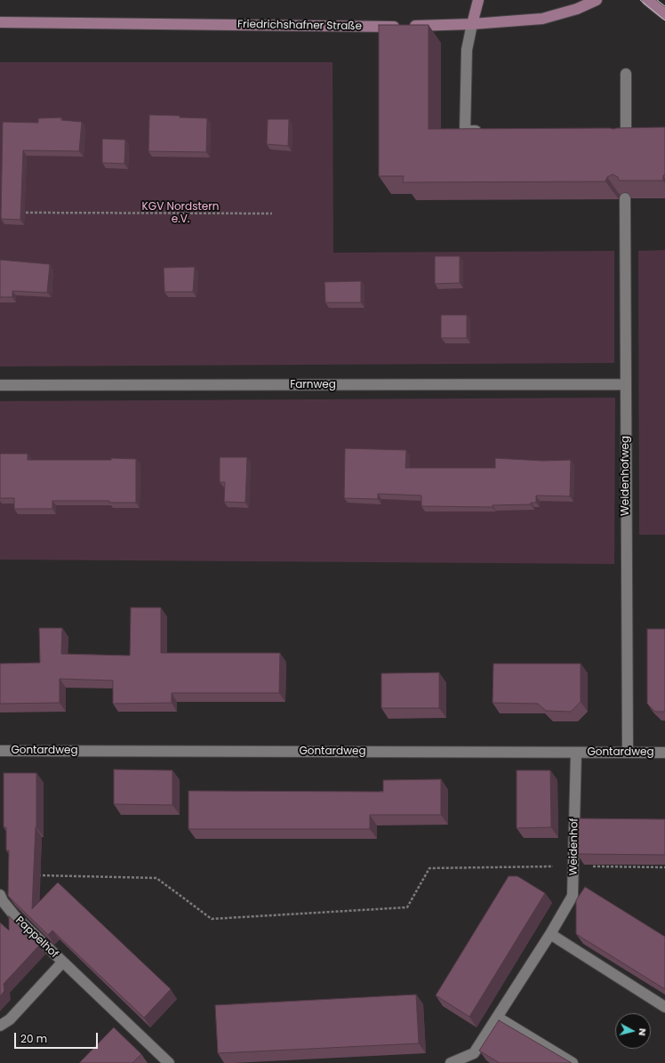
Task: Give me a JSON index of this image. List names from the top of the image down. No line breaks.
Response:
{"streets":{"main road":["Friedrichshafner Straße"],"street":["Farnweg","Weidenhofweg","Gontardweg","Weidenhof","Pappelhof"]},"crossings":[["Farnweg","Weidenhofweg"],["Weidenhofweg","Gontardweg"],["Gontardweg","Weidenhof"]],"parks":["KGV Nordstern e.V."],"scale_bar":"20 m","north":"right"}
